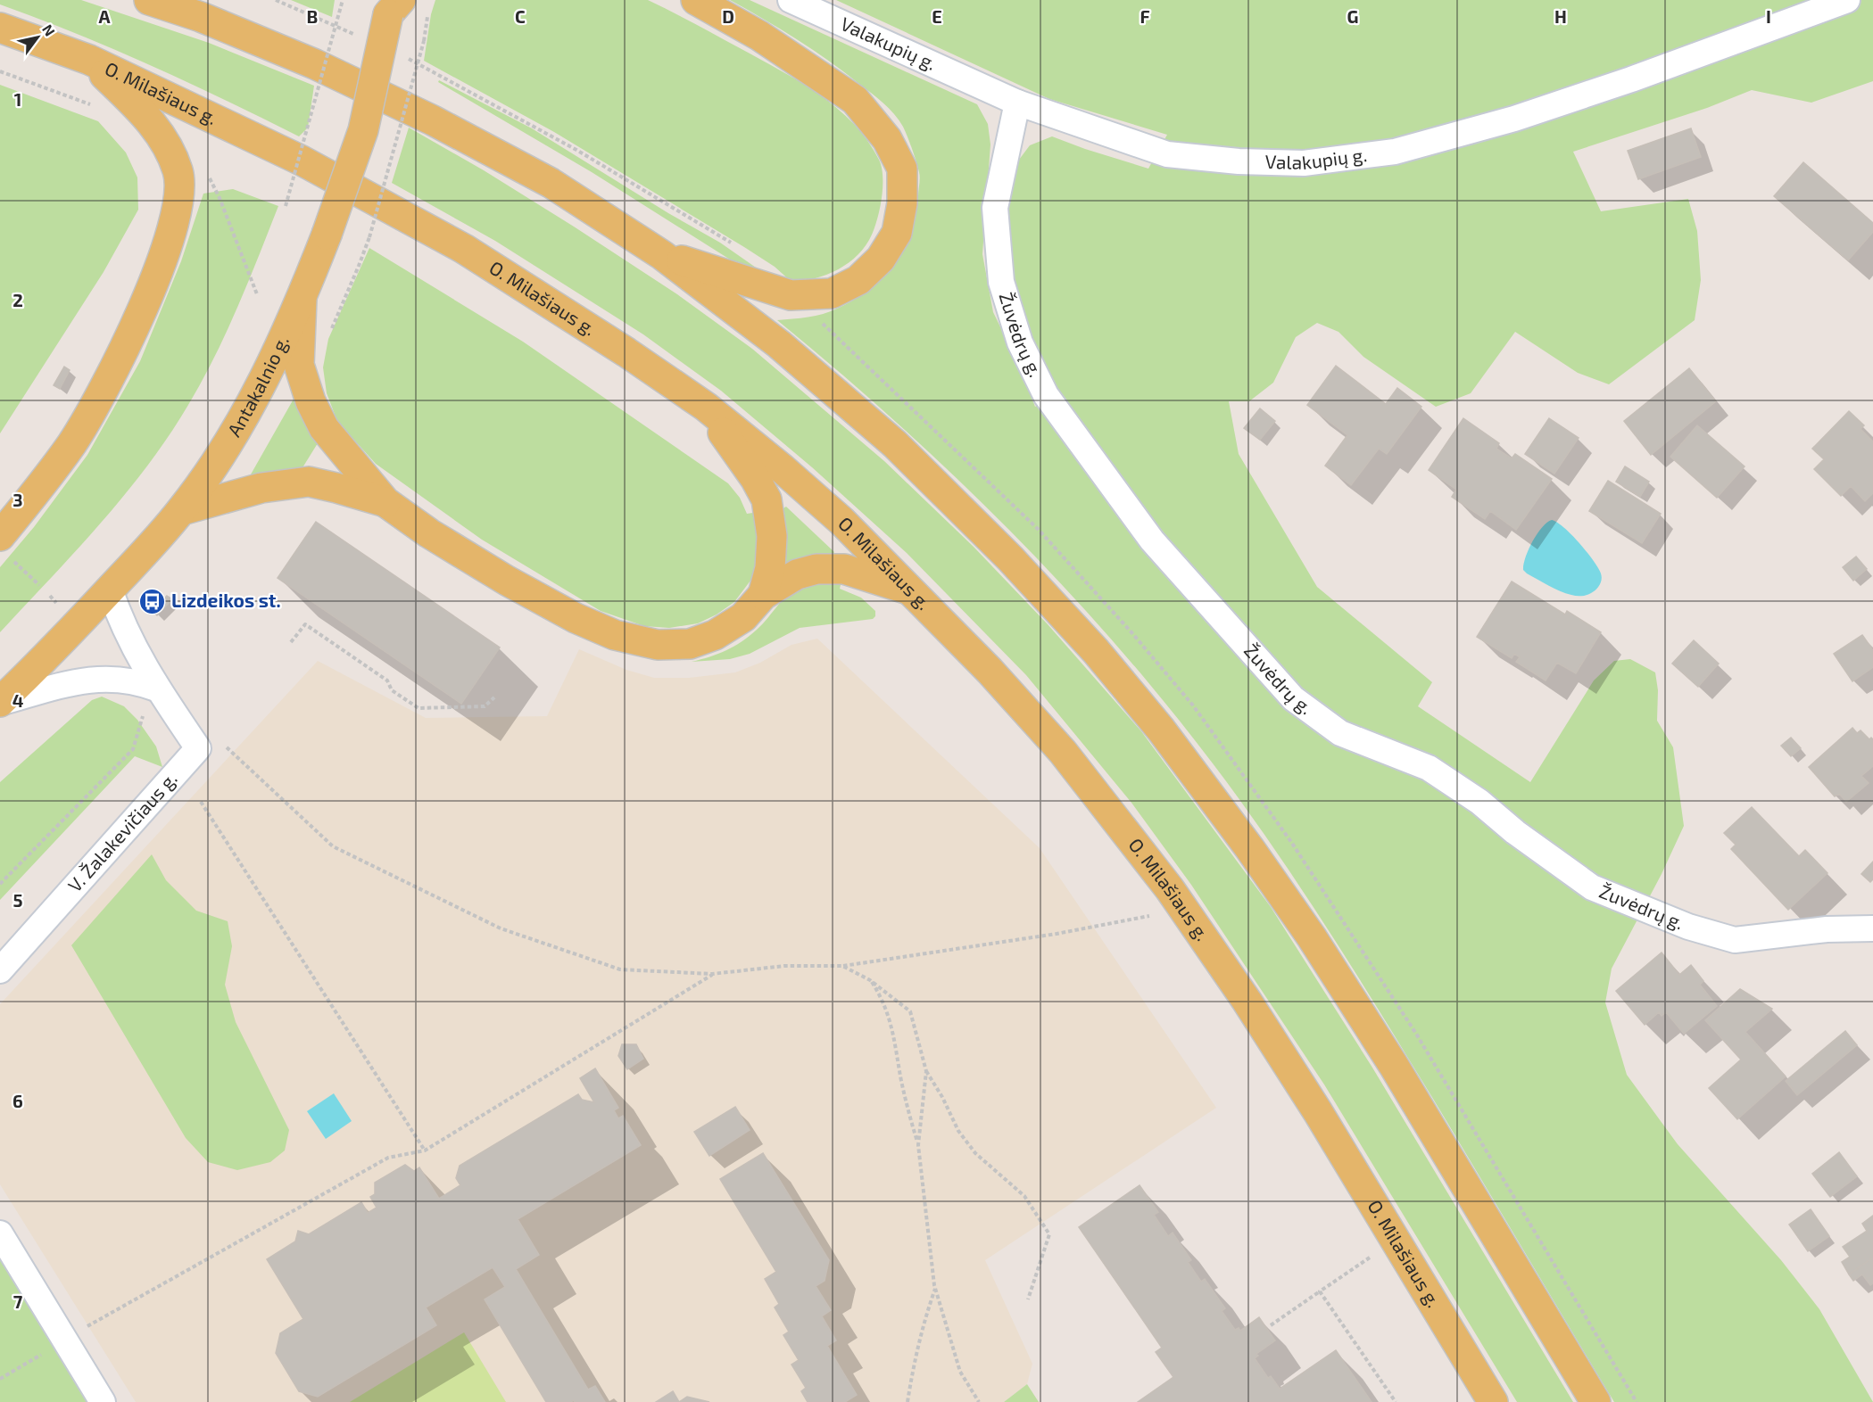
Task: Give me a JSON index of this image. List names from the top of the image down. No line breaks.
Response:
{"streets":{"main road":["O. Milašiaus g.","Antakalnio g."],"street":["Valakupių g.","Žuvėdrų g.","V. Žalakevičiaus g."]},"crossings":[["Valakupių g.","Žuvėdrų g."],["Antakalnio g.","V. Žalakevičiaus g."]],"places":{"bus stop":["Lizdeikos st."]},"north":"top right","grid":{"columns":["A","B","C","D","E","F","G","H","I"],"rows":["1","2","3","4","5","6","7"]}}
